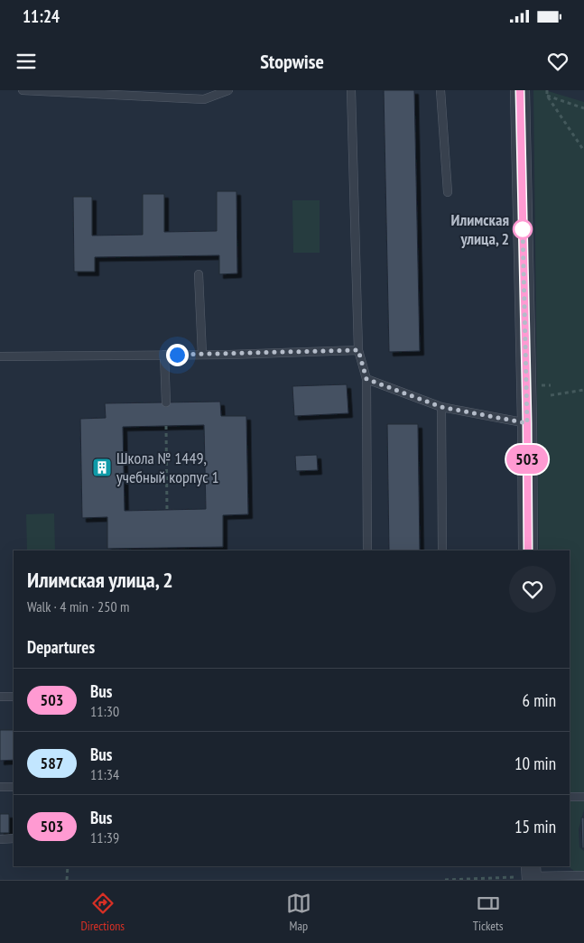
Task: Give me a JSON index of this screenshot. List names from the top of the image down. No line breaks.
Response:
{"places":{"other":["Илимская улица, 2"],"building":["Школа № 1449, учебный корпус 1"]},"lines":["bus line 503"],"page":{"status":"11:24","header":"Stopwise","on_map":"503","heading":[["Илимская улица, 2","Walk · 4 min · 250 m"],"Departures"],"list":[{"mark":"503","name":"Bus","note":"11:30","value":"6 min"},{"mark":"587","name":"Bus","note":"11:34","value":"10 min"},{"mark":"503","name":"Bus","note":"11:39","value":"15 min"}],"tabs":["Directions","Map","Tickets"]}}
